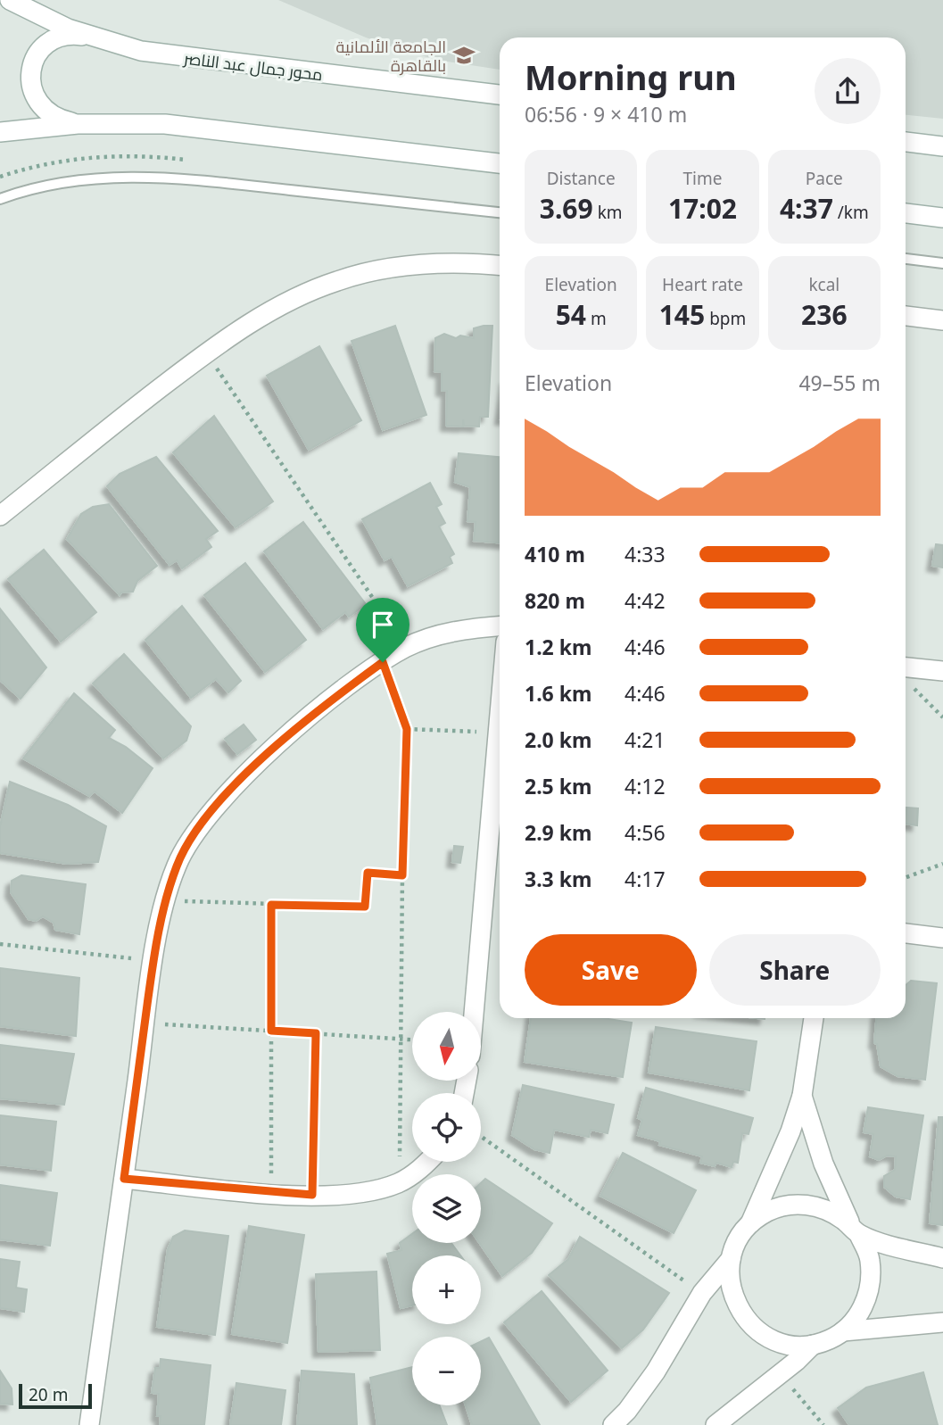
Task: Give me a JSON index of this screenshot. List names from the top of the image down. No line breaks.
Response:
{"streets":{"street":["محور جمال عبد الناصر"]},"places":{"school or university":["الجامعة الألمانية بالقاهرة"]},"scale_bar":"20 m","north":"bottom","page":{"heading":["Morning run","06:56 · 9 × 410 m"],"stats":[["Distance","3.69 km"],["Time","17:02"],["Pace","4:37 /km"],["Elevation","54 m"],["Heart rate","145 bpm"],["kcal","236"]],"chart":["Elevation","49–55 m"],"list":[{"name":"410 m","note":"4:33"},{"name":"820 m","note":"4:42"},{"name":"1.2 km","note":"4:46"},{"name":"1.6 km","note":"4:46"},{"name":"2.0 km","note":"4:21"},{"name":"2.5 km","note":"4:12"},{"name":"2.9 km","note":"4:56"},{"name":"3.3 km","note":"4:17"}],"buttons":["Save","Share"],"map_buttons":["+","−"],"scale":"20 m"}}
